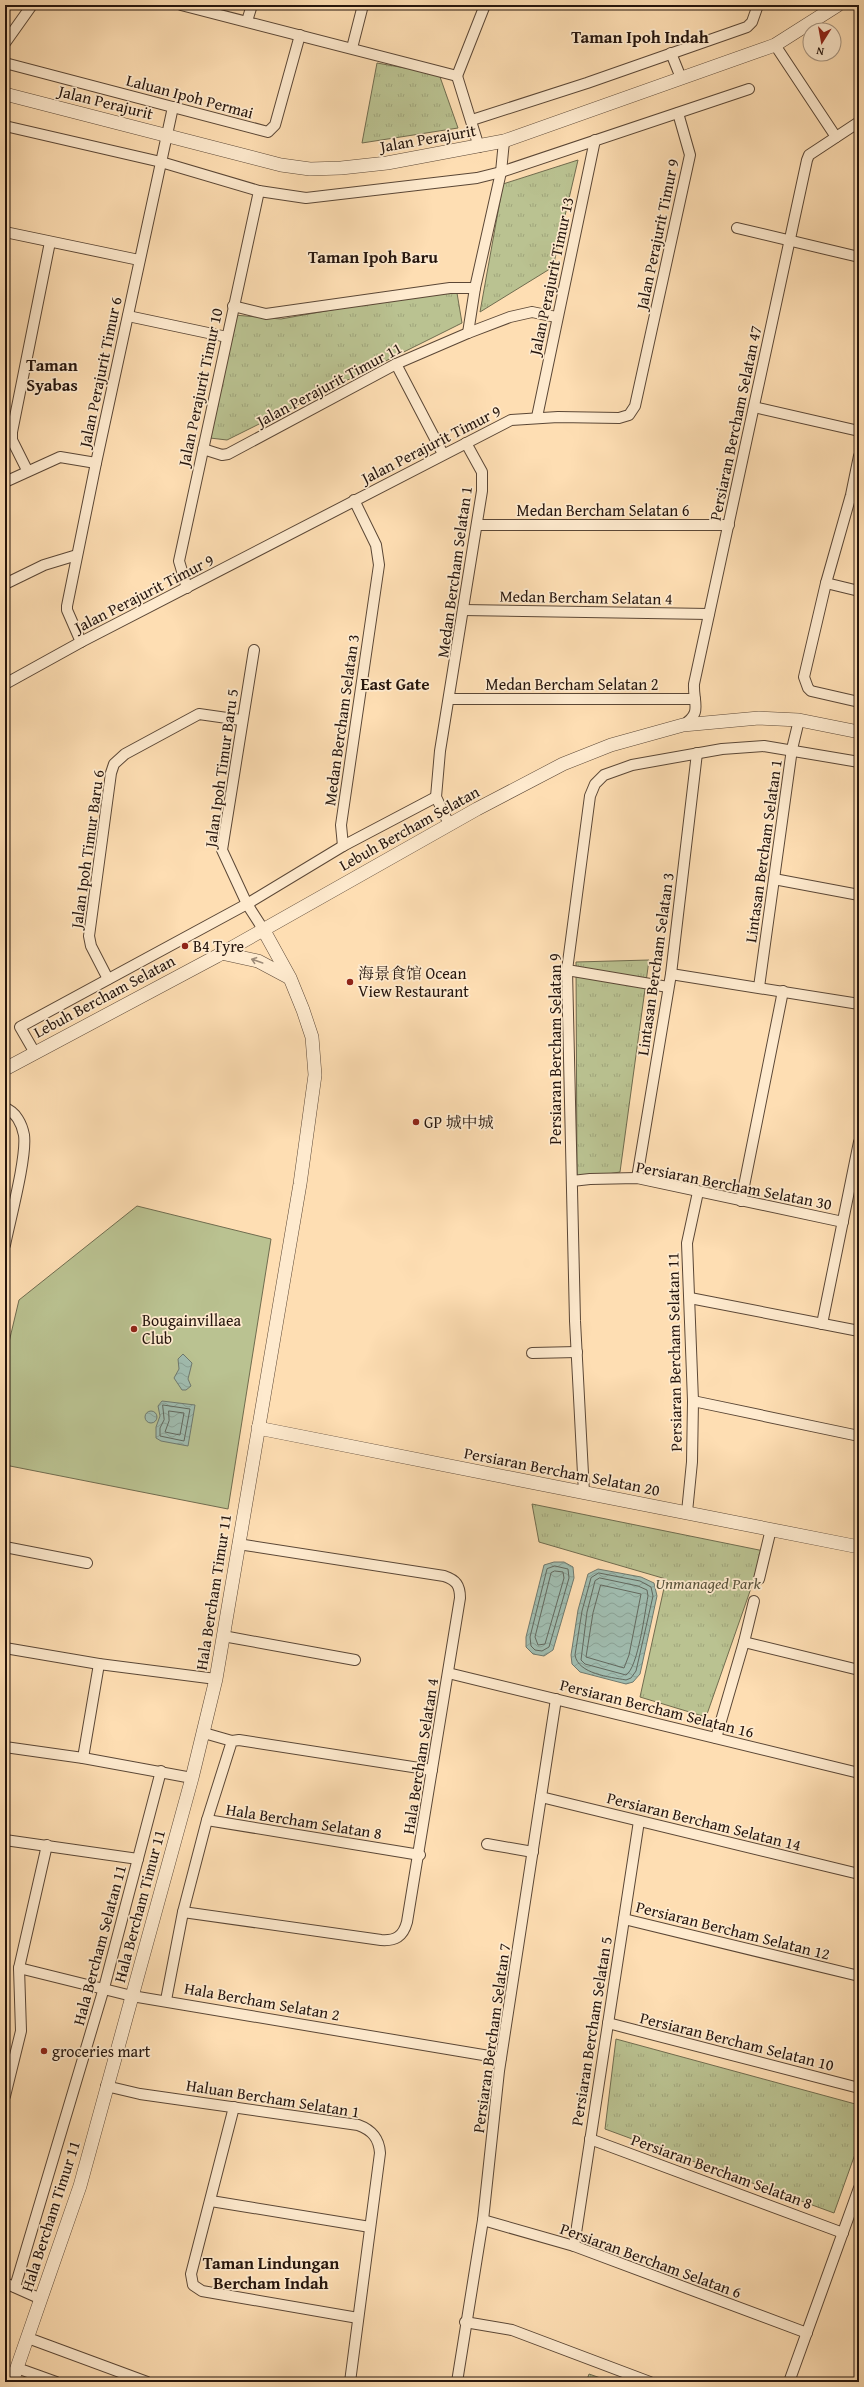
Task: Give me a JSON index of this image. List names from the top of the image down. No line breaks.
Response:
{"streets":{"street":["Laluan Ipoh Permai","Jalan Perajurit","Jalan Perajurit Timur 9","Jalan Perajurit Timur 13","Jalan Perajurit Timur 6","Jalan Perajurit Timur 11","Jalan Perajurit Timur 10","Persiaran Bercham Selatan 47","Medan Bercham Selatan 6","Medan Bercham Selatan 1","Medan Bercham Selatan 4","Medan Bercham Selatan 2","Medan Bercham Selatan 3","Jalan Ipoh Timur Baru 5","Lebuh Bercham Selatan","Jalan Ipoh Timur Baru 6","Lintasan Bercham Selatan 1","Lintasan Bercham Selatan 3","Persiaran Bercham Selatan 9","Persiaran Bercham Selatan 30","Persiaran Bercham Selatan 11","Persiaran Bercham Selatan 20","Hala Bercham Timur 11","Persiaran Bercham Selatan 16","Hala Bercham Selatan 4","Hala Bercham Selatan 8","Persiaran Bercham Selatan 14","Persiaran Bercham Selatan 12","Hala Bercham Selatan 11","Hala Bercham Selatan 2","Persiaran Bercham Selatan 5","Persiaran Bercham Selatan 7","Persiaran Bercham Selatan 10","Haluan Bercham Selatan 1","Persiaran Bercham Selatan 8","Persiaran Bercham Selatan 6"]},"crossings":[["Laluan Ipoh Permai","Jalan Perajurit Timur 6"],["Jalan Perajurit","Jalan Perajurit Timur 6"],["Jalan Perajurit Timur 9","Jalan Perajurit Timur 13"],["Jalan Perajurit Timur 9","Jalan Perajurit Timur 6"],["Jalan Perajurit Timur 9","Jalan Perajurit Timur 10"],["Jalan Perajurit Timur 9","Medan Bercham Selatan 1"],["Jalan Perajurit Timur 9","Medan Bercham Selatan 3"],["Jalan Perajurit Timur 13","Jalan Perajurit Timur 11"],["Jalan Perajurit Timur 11","Jalan Perajurit Timur 10"],["Persiaran Bercham Selatan 47","Medan Bercham Selatan 6"],["Persiaran Bercham Selatan 47","Medan Bercham Selatan 4"],["Persiaran Bercham Selatan 47","Medan Bercham Selatan 2"],["Persiaran Bercham Selatan 47","Lebuh Bercham Selatan"],["Medan Bercham Selatan 6","Medan Bercham Selatan 1"],["Medan Bercham Selatan 1","Medan Bercham Selatan 4"],["Medan Bercham Selatan 1","Medan Bercham Selatan 2"],["Jalan Ipoh Timur Baru 5","Lebuh Bercham Selatan"],["Jalan Ipoh Timur Baru 5","Jalan Ipoh Timur Baru 6"],["Jalan Ipoh Timur Baru 5","Hala Bercham Timur 11"],["Lebuh Bercham Selatan","Lintasan Bercham Selatan 1"],["Lebuh Bercham Selatan","Hala Bercham Timur 11"],["Lintasan Bercham Selatan 1","Persiaran Bercham Selatan 9"],["Lintasan Bercham Selatan 3","Persiaran Bercham Selatan 9"],["Lintasan Bercham Selatan 3","Persiaran Bercham Selatan 30"],["Persiaran Bercham Selatan 9","Persiaran Bercham Selatan 30"],["Persiaran Bercham Selatan 9","Persiaran Bercham Selatan 20"],["Persiaran Bercham Selatan 30","Persiaran Bercham Selatan 11"],["Persiaran Bercham Selatan 11","Persiaran Bercham Selatan 20"],["Persiaran Bercham Selatan 20","Hala Bercham Timur 11"],["Hala Bercham Timur 11","Hala Bercham Selatan 4"],["Hala Bercham Timur 11","Hala Bercham Selatan 2"],["Hala Bercham Timur 11","Haluan Bercham Selatan 1"],["Persiaran Bercham Selatan 16","Hala Bercham Selatan 4"],["Persiaran Bercham Selatan 16","Persiaran Bercham Selatan 7"],["Hala Bercham Selatan 4","Hala Bercham Selatan 8"],["Persiaran Bercham Selatan 14","Persiaran Bercham Selatan 5"],["Persiaran Bercham Selatan 14","Persiaran Bercham Selatan 7"],["Persiaran Bercham Selatan 12","Persiaran Bercham Selatan 5"],["Hala Bercham Selatan 11","Hala Bercham Selatan 2"],["Hala Bercham Selatan 2","Persiaran Bercham Selatan 7"],["Persiaran Bercham Selatan 5","Persiaran Bercham Selatan 10"],["Persiaran Bercham Selatan 5","Persiaran Bercham Selatan 8"],["Persiaran Bercham Selatan 5","Persiaran Bercham Selatan 6"],["Persiaran Bercham Selatan 7","Persiaran Bercham Selatan 6"]],"districts":["Taman Ipoh Indah","Taman Ipoh Baru","Taman Syabas","East Gate","Taman Lindungan Bercham Indah"],"parks":["Unmanaged Park"],"places":["B4 Tyre","海景食馆 Ocean View Restaurant","GP 城中城","Bougainvillaea Club","groceries mart"],"north":"bottom"}
